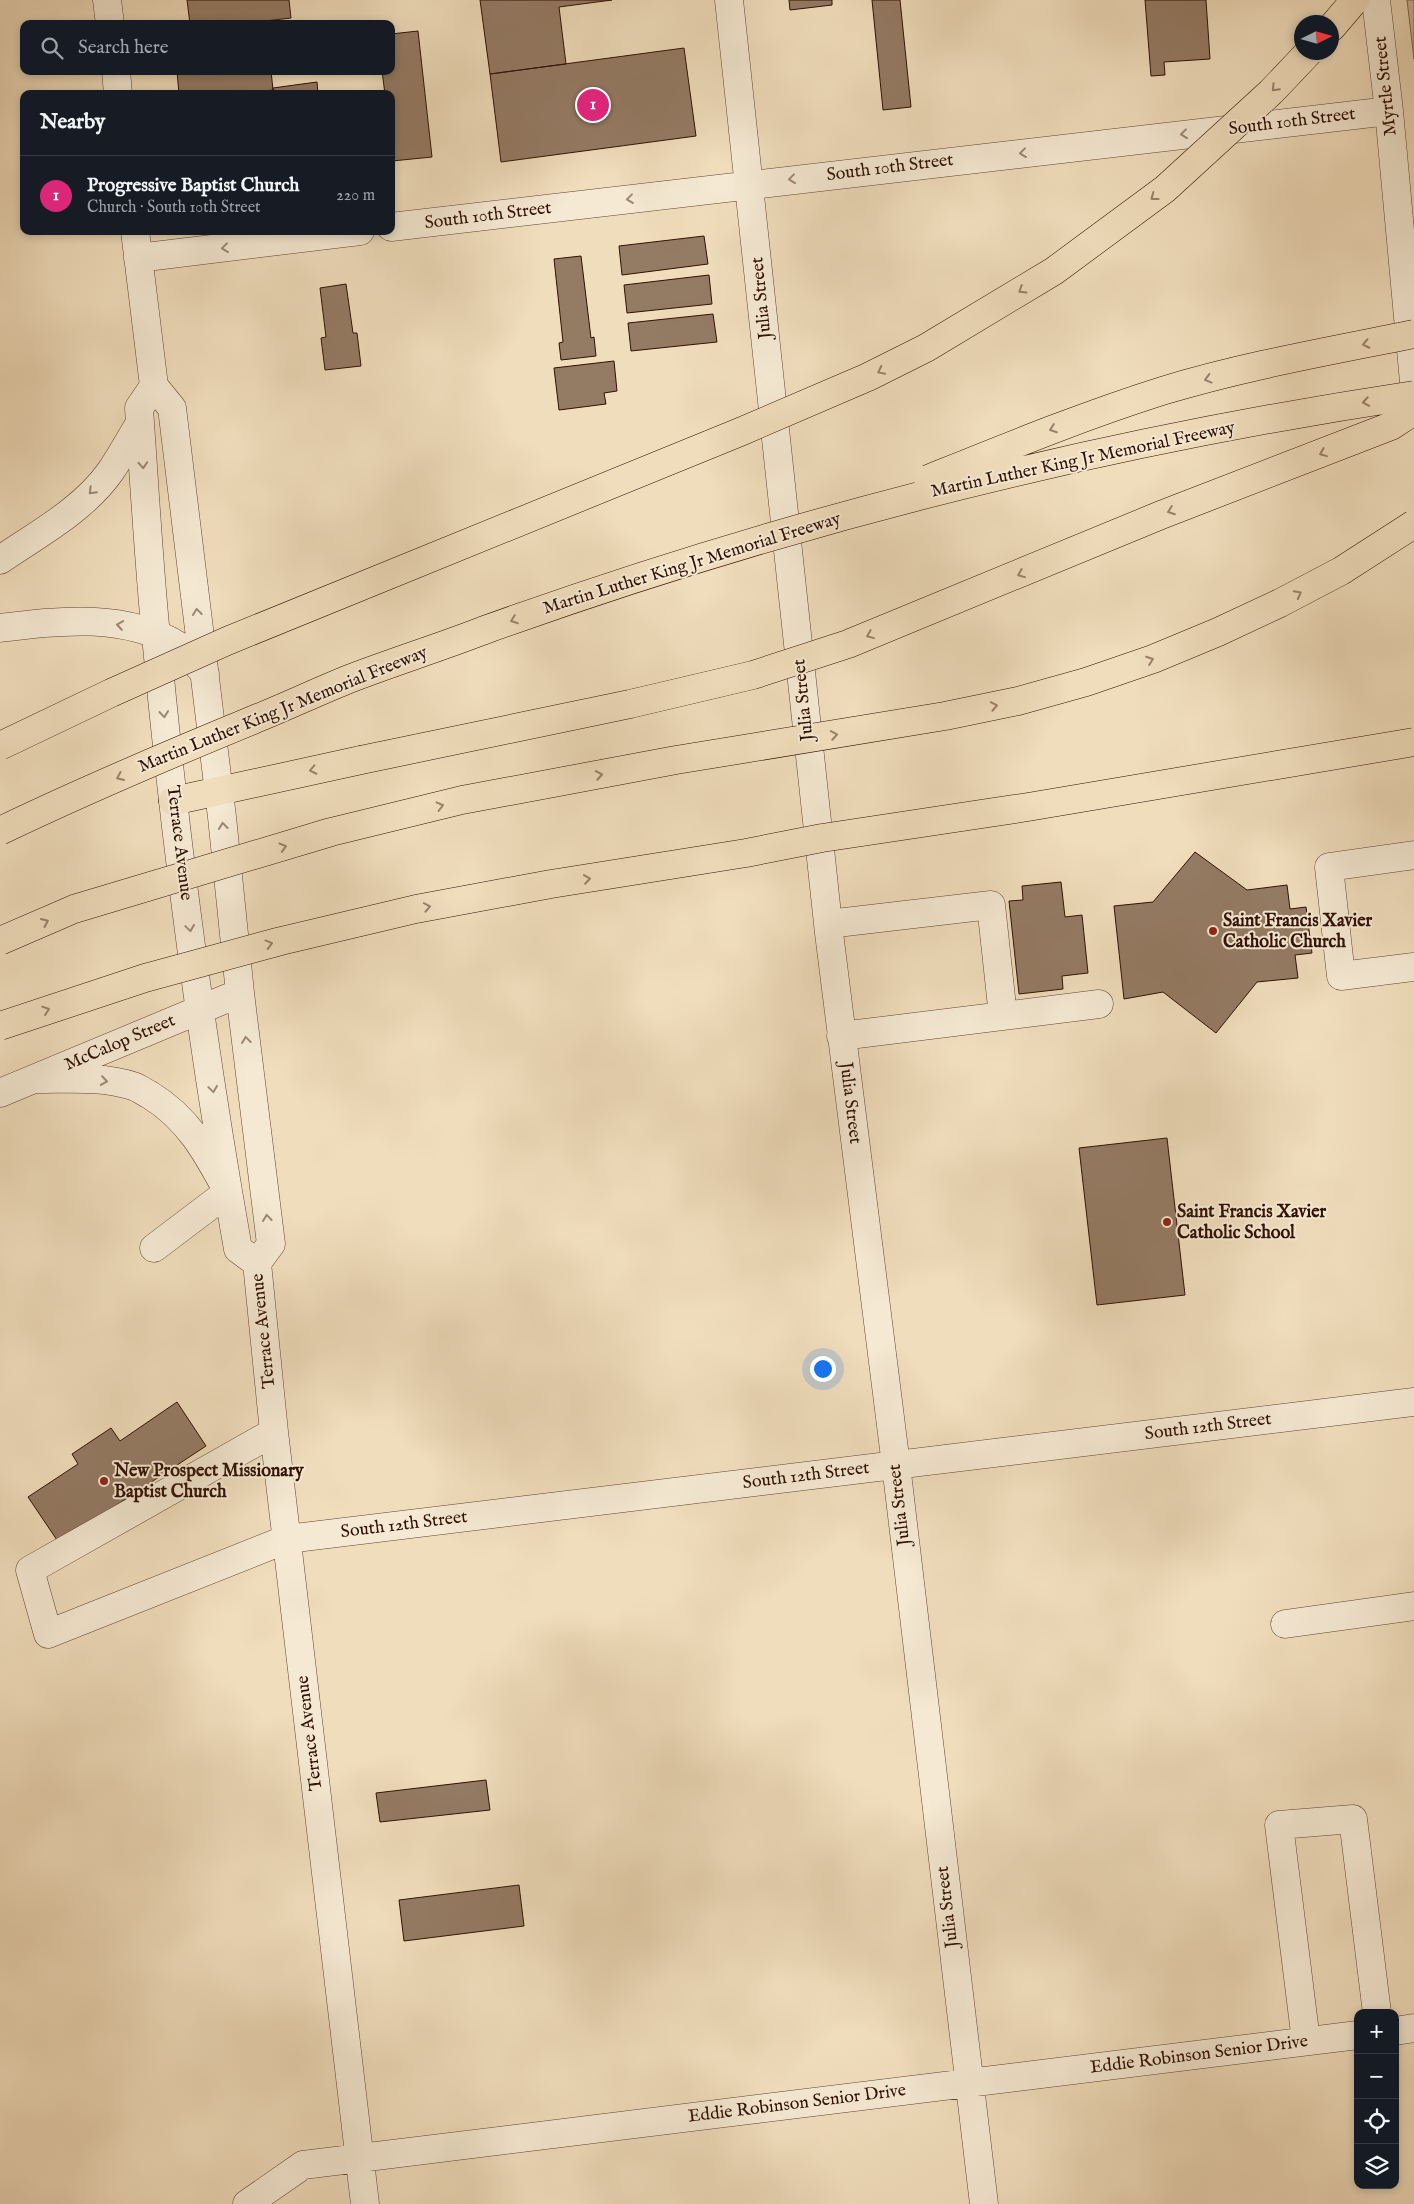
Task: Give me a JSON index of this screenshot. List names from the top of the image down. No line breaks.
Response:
{"streets":{"highway":["Martin Luther King Jr Memorial Freeway"],"street":["Myrtle Street","South 10th Street","Julia Street","Terrace Avenue","McCalop Street","South 12th Street","Eddie Robinson Senior Drive"]},"crossings":[["Myrtle Street","South 10th Street"],["South 10th Street","Julia Street"],["Julia Street","South 12th Street"],["Julia Street","Eddie Robinson Senior Drive"],["Terrace Avenue","McCalop Street"],["Terrace Avenue","South 12th Street"],["Terrace Avenue","Eddie Robinson Senior Drive"]],"one_way":["South 10th Street"],"places":["Saint Francis Xavier Catholic Church","Saint Francis Xavier Catholic School","New Prospect Missionary Baptist Church"],"north":"right","page":{"search":"Search here","pins":"1","heading":"Nearby","list":[{"mark":"1","name":"Progressive Baptist Church","note":"Church · South 10th Street","value":"220 m"}],"map_buttons":["+","−"]}}
